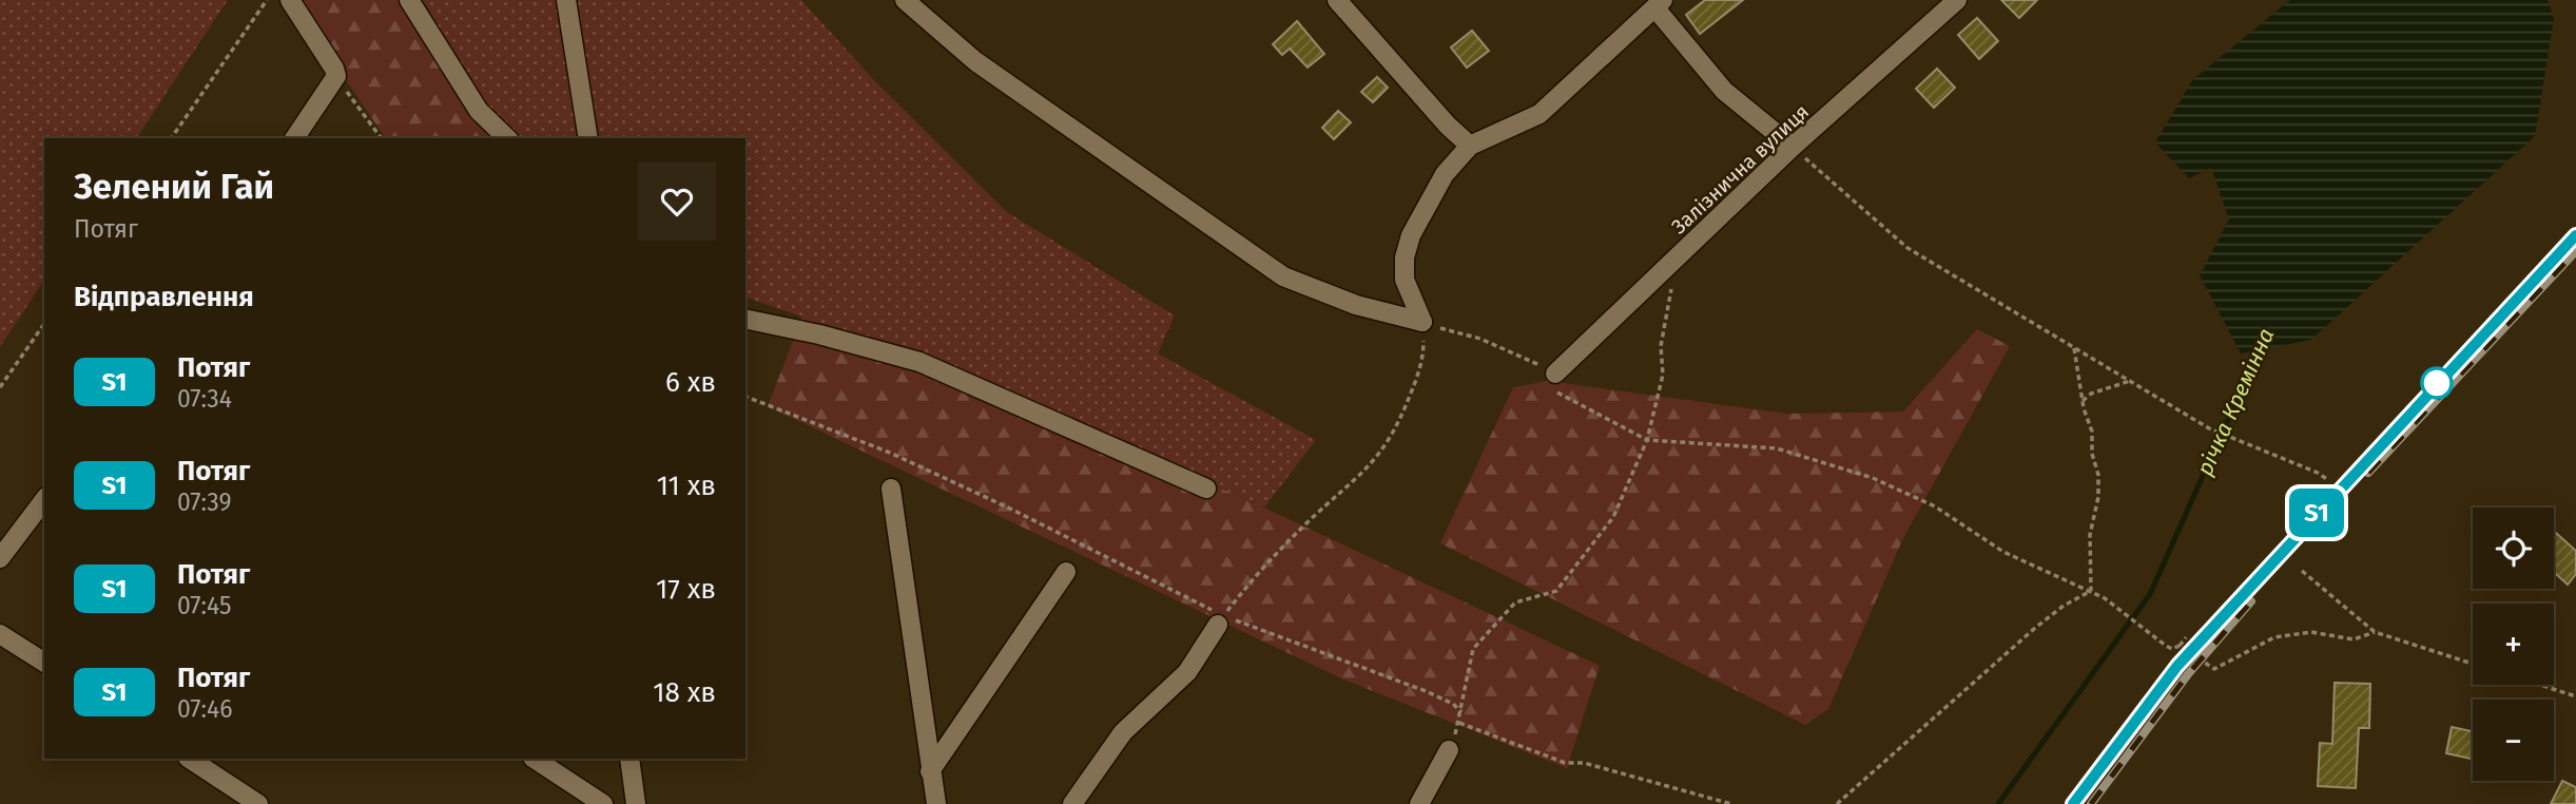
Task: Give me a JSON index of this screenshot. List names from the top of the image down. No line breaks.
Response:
{"streets":{"street":["Залізнична вулиця"]},"water":["річка Кремінна"],"page":{"on_map":"S1","heading":[["Зелений Гай","Потяг"],"Відправлення"],"list":[{"mark":"S1","name":"Потяг","note":"07:34","value":"6 хв"},{"mark":"S1","name":"Потяг","note":"07:39","value":"11 хв"},{"mark":"S1","name":"Потяг","note":"07:45","value":"17 хв"},{"mark":"S1","name":"Потяг","note":"07:46","value":"18 хв"}],"map_buttons":["+","−"]}}
